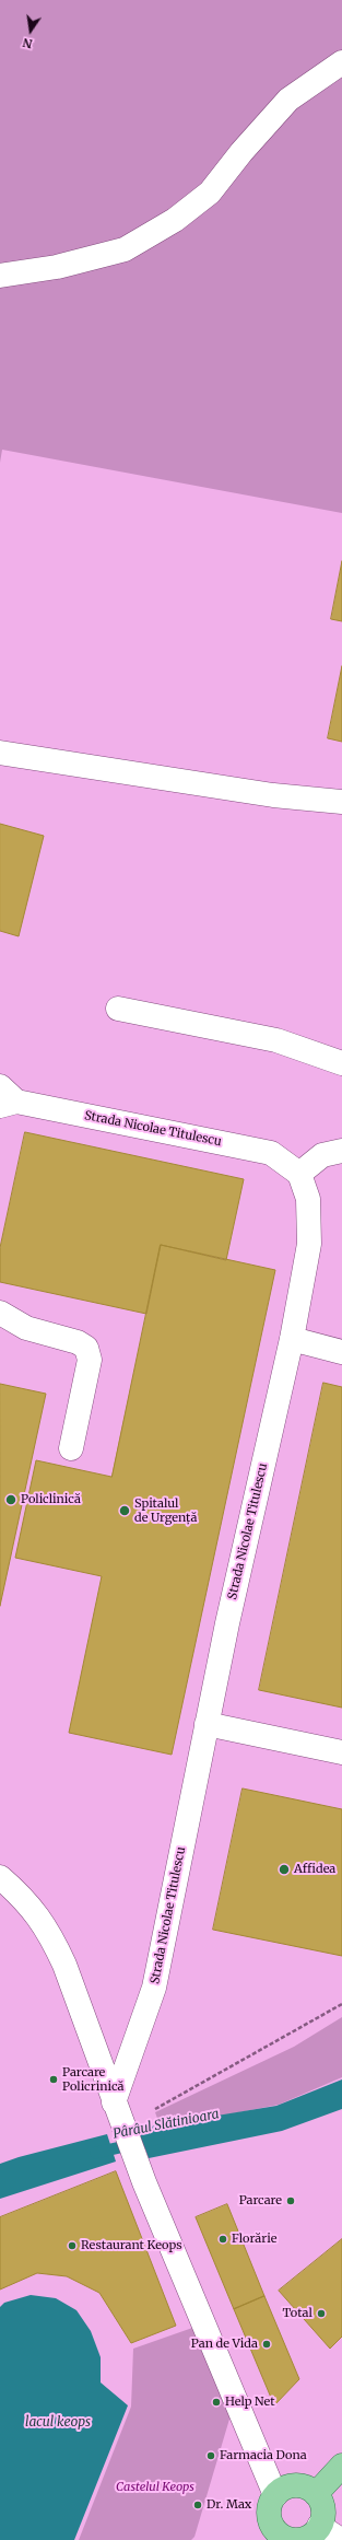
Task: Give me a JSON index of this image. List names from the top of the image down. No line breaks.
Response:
{"streets":{"street":["Strada Nicolae Titulescu"]},"water":["Pârâul Slătinioara","lacul keops"],"parks":["Castelul Keops"],"places":["Policlinică","Spitalul de Urgență","Affidea","Parcare Policrinică","Parcare","Florărie","Restaurant Keops","Total","Pan de Vida","Help Net","Farmacia Dona","Dr. Max"],"north":"bottom"}
